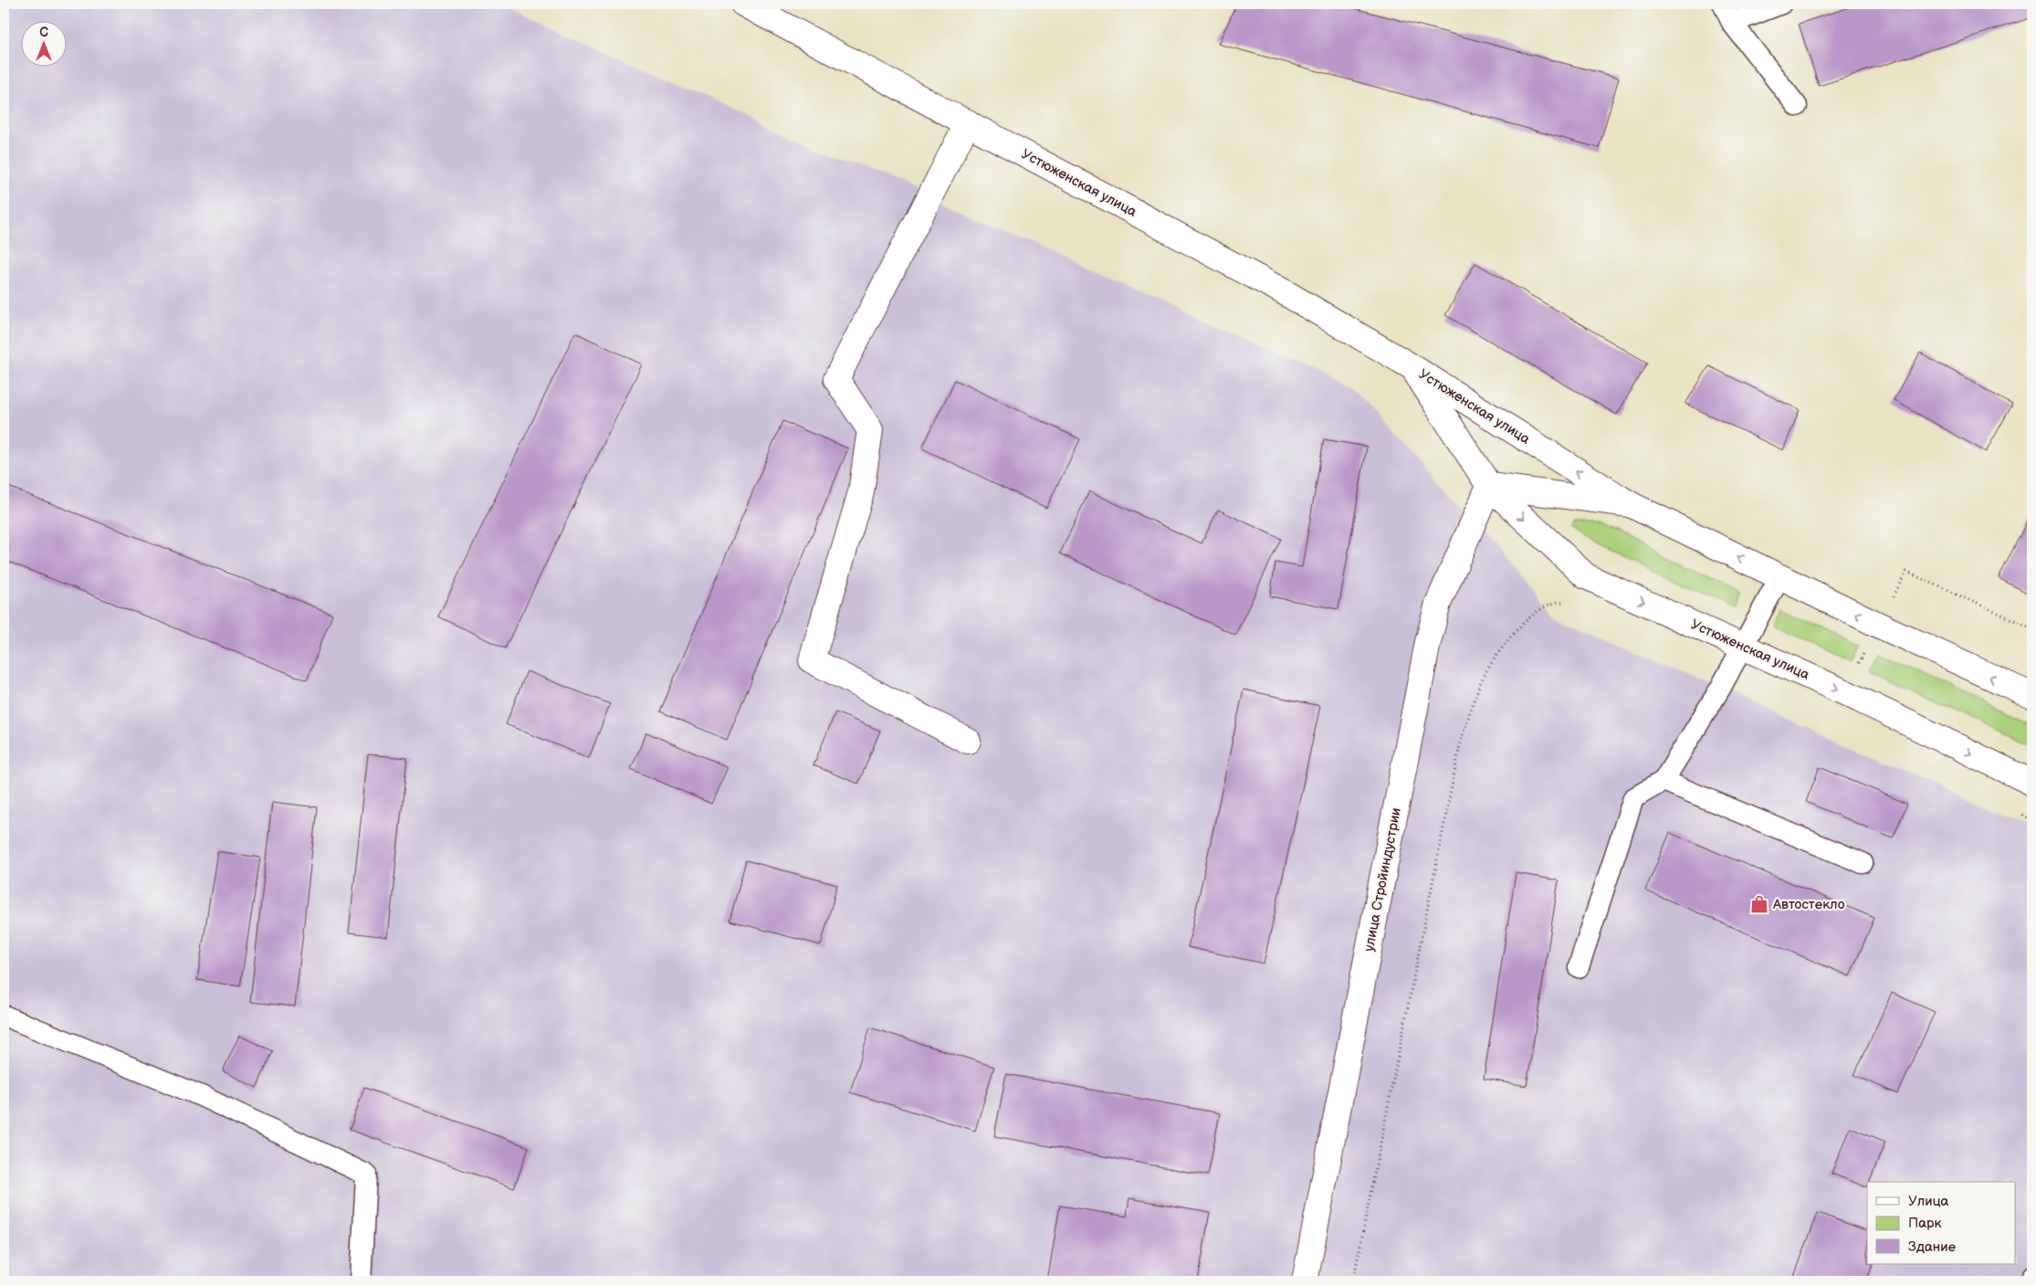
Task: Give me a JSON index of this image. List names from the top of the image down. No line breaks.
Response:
{"streets":{"main road":["Устюженская улица","улица Стройиндустрии"]},"crossings":[["Устюженская улица","улица Стройиндустрии"]],"places":{"shop":["Автостекло"]},"legend":["Улица","Парк","Здание"],"north":"top"}
